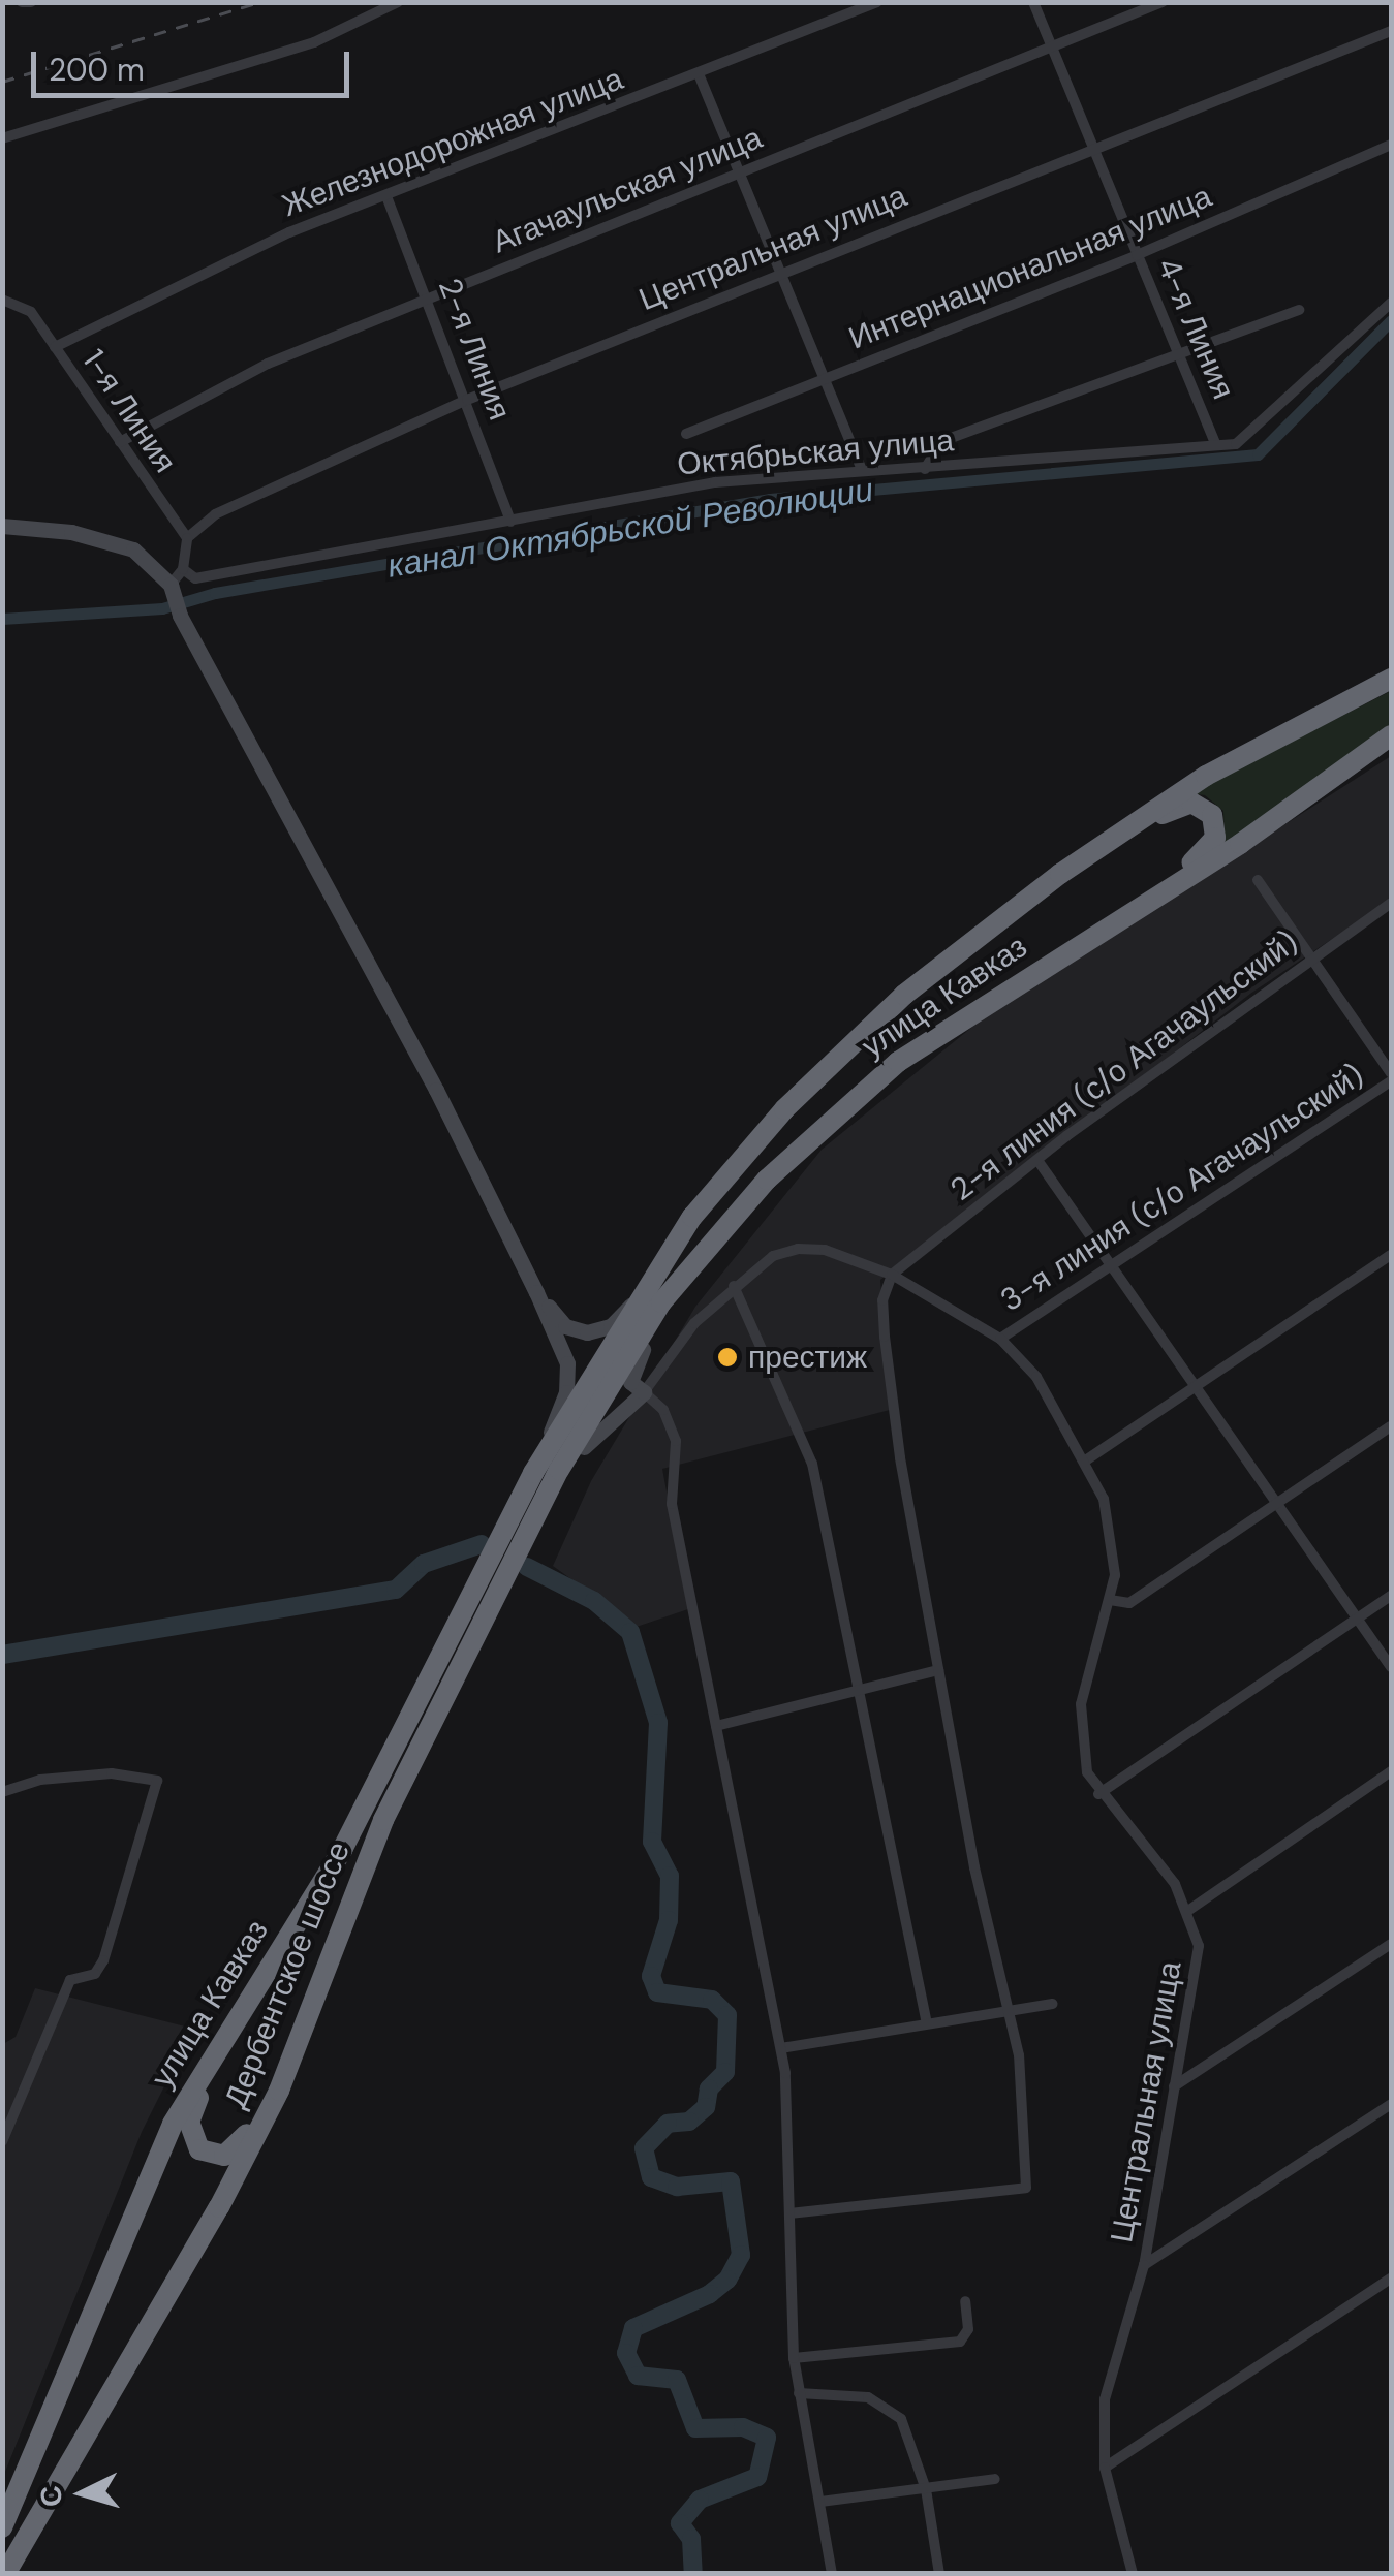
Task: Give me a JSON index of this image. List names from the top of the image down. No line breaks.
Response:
{"streets":{"highway":["улица Кавказ","Дербентское шоссе"],"street":["Железнодорожная улица","Агачаульская улица","Центральная улица","Интернациональная улица","4-я Линия","2-я Линия","1-я Линия","Октябрьская улица","2-я линия (с/о Агачаульский)","3-я линия (с/о Агачаульский)"]},"crossings":[["Железнодорожная улица","2-я Линия"],["Железнодорожная улица","1-я Линия"],["Агачаульская улица","4-я Линия"],["Агачаульская улица","2-я Линия"],["Агачаульская улица","1-я Линия"],["Центральная улица","4-я Линия"],["Центральная улица","2-я Линия"],["Центральная улица","1-я Линия"],["Центральная улица","2-я линия (с/о Агачаульский)"],["Центральная улица","3-я линия (с/о Агачаульский)"],["Интернациональная улица","4-я Линия"],["4-я Линия","Октябрьская улица"],["2-я Линия","Октябрьская улица"],["улица Кавказ","Дербентское шоссе"]],"water":["канал Октябрьской Революции"],"places":["престиж"],"scale_bar":"200 m","north":"left"}
